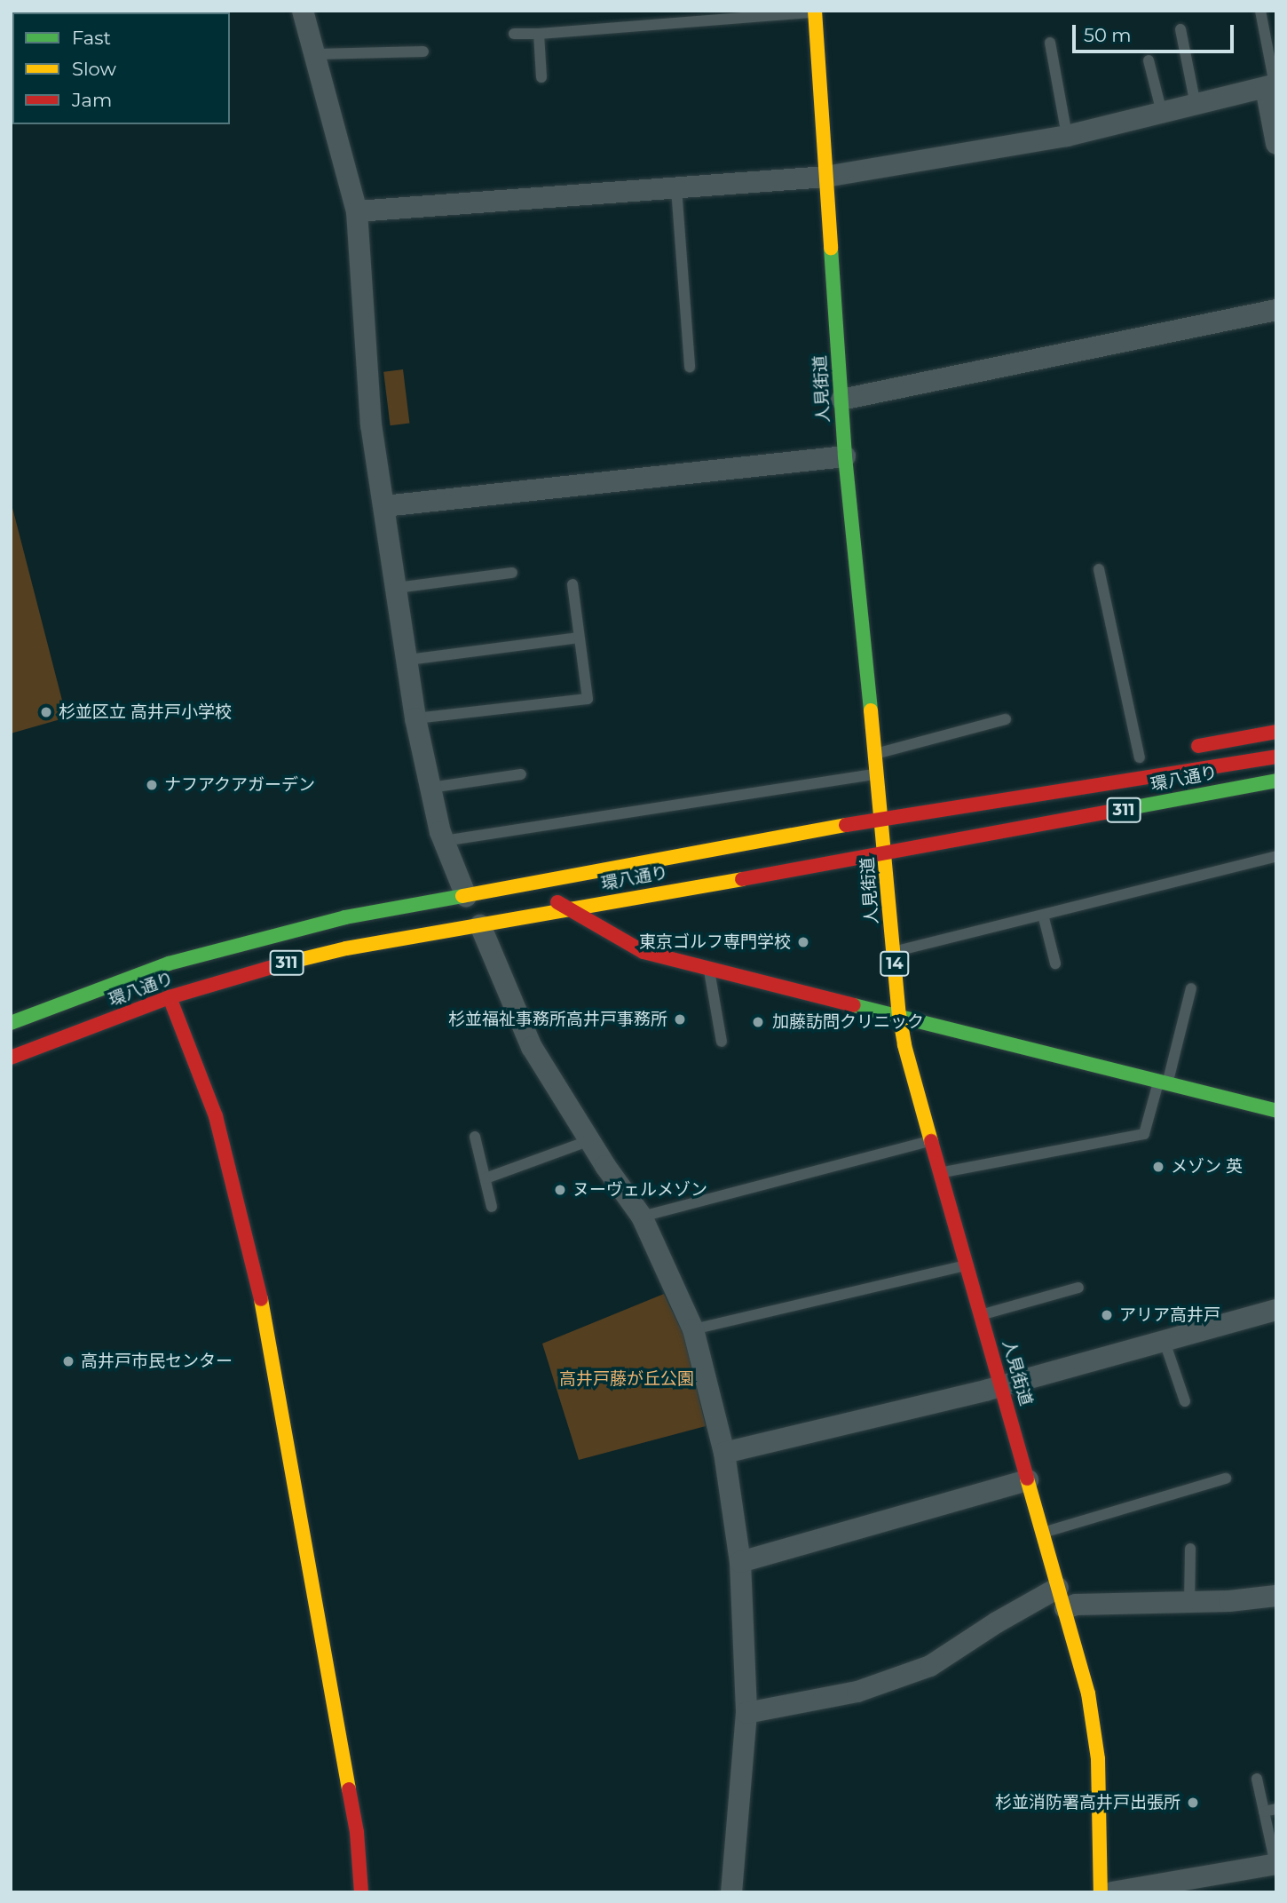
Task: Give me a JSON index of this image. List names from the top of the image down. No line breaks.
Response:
{"streets":{"main road":["人見街道","環八通り","311","14"]},"crossings":[["人見街道","環八通り"]],"parks":["高井戸藤が丘公園"],"places":["杉並区立 高井戸小学校","ナフアクアガーデン","東京ゴルフ専門学校","杉並福祉事務所高井戸事務所","加藤訪問クリニック","メゾン 英","ヌーヴェルメゾン","アリア高井戸","高井戸市民センター","杉並消防署高井戸出張所"],"legend":["Fast","Slow","Jam"],"scale_bar":"50 m"}
